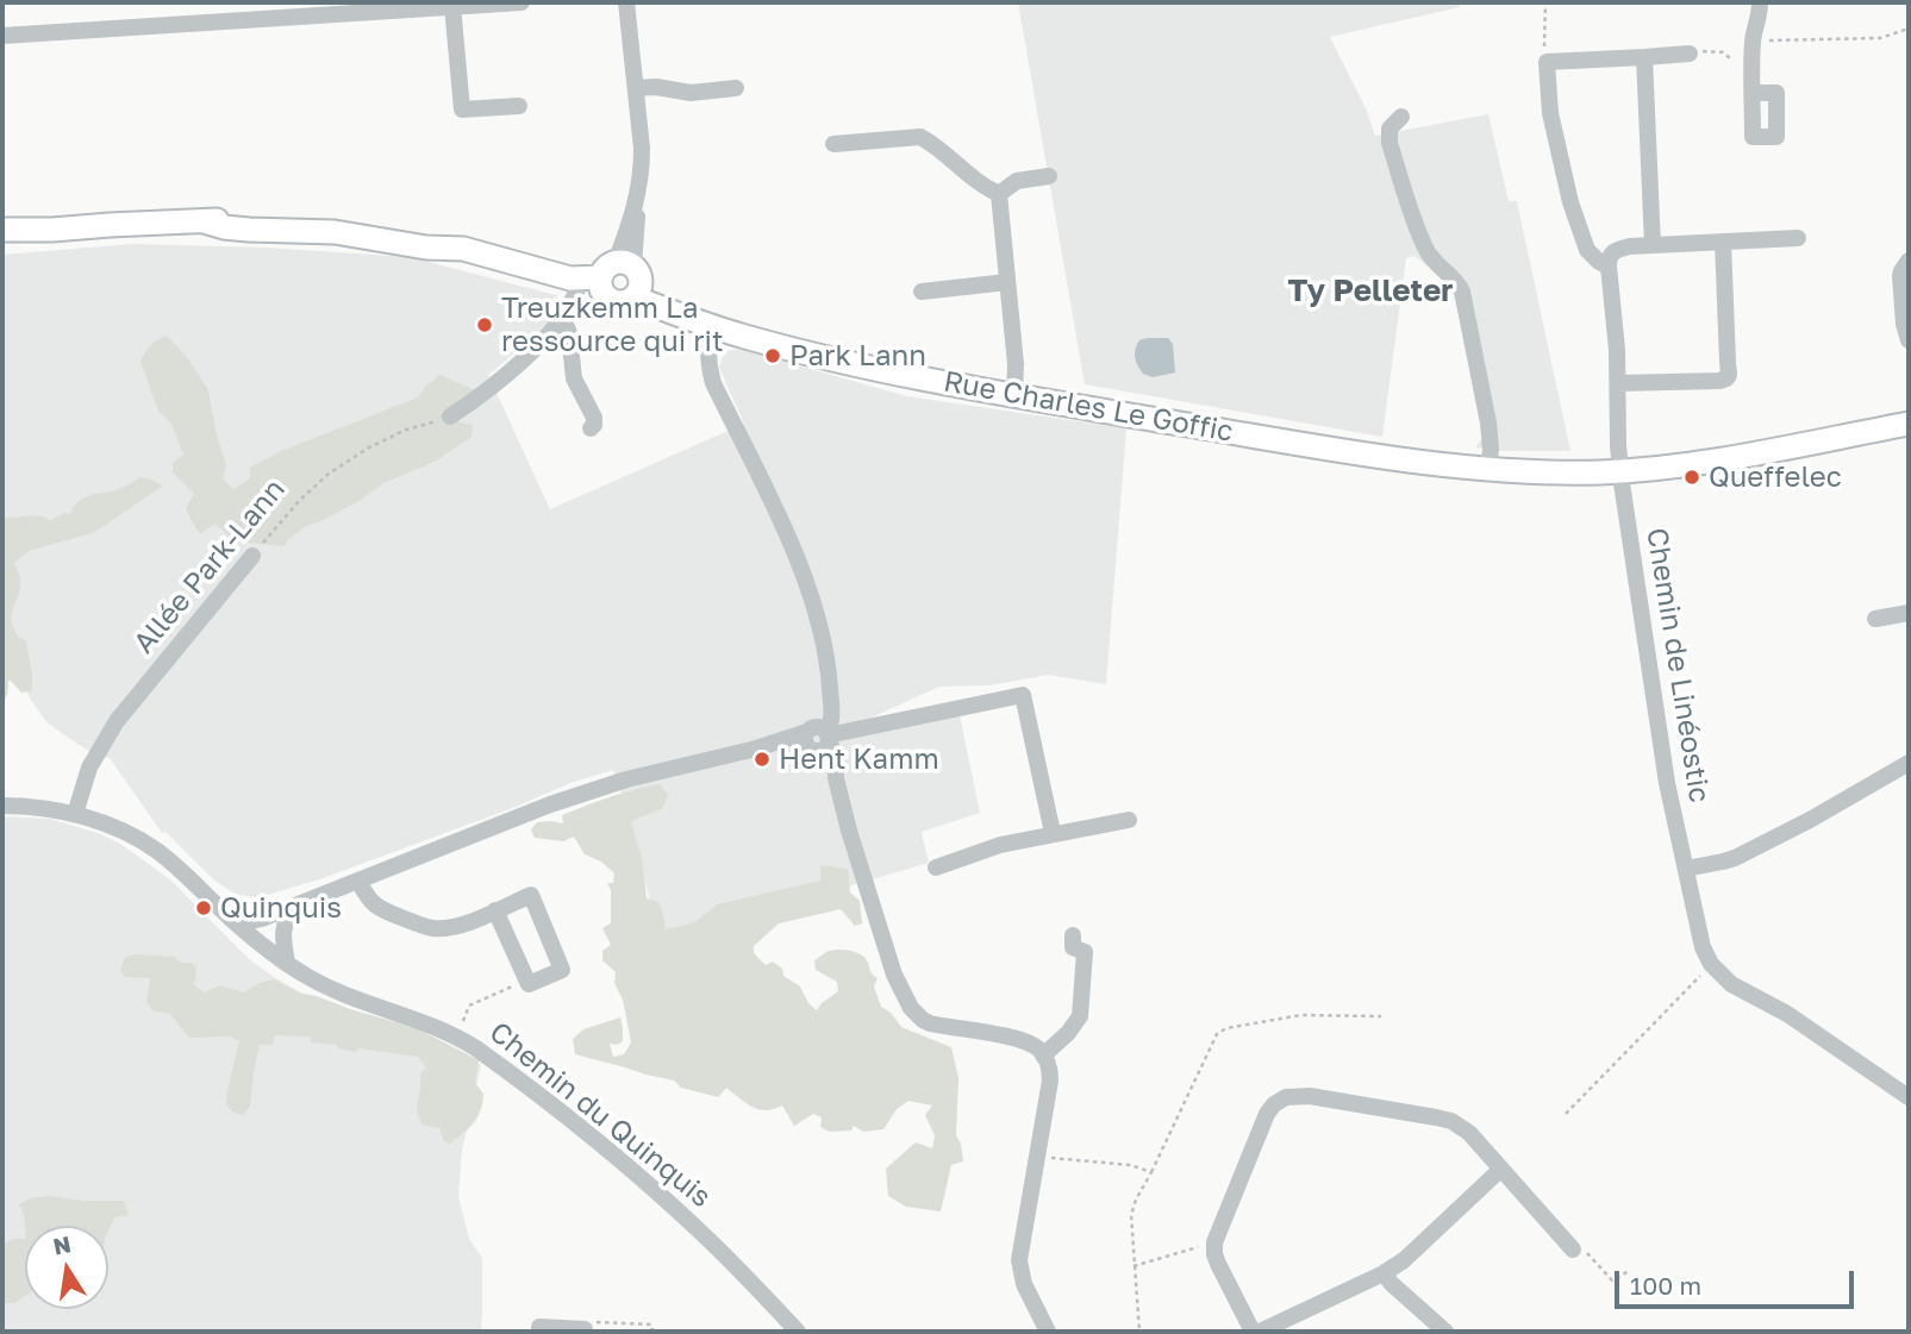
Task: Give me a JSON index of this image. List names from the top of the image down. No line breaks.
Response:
{"streets":{"street":["Rue Charles Le Goffic","Allée Park-Lann","Chemin de Linéostic","Chemin du Quinquis"]},"crossings":[["Rue Charles Le Goffic","Chemin de Linéostic"],["Allée Park-Lann","Chemin du Quinquis"]],"districts":["Ty Pelleter"],"places":["Treuzkemm La ressource qui rit","Park Lann","Queffelec","Hent Kamm","Quinquis"],"scale_bar":"100 m","north":"top"}
